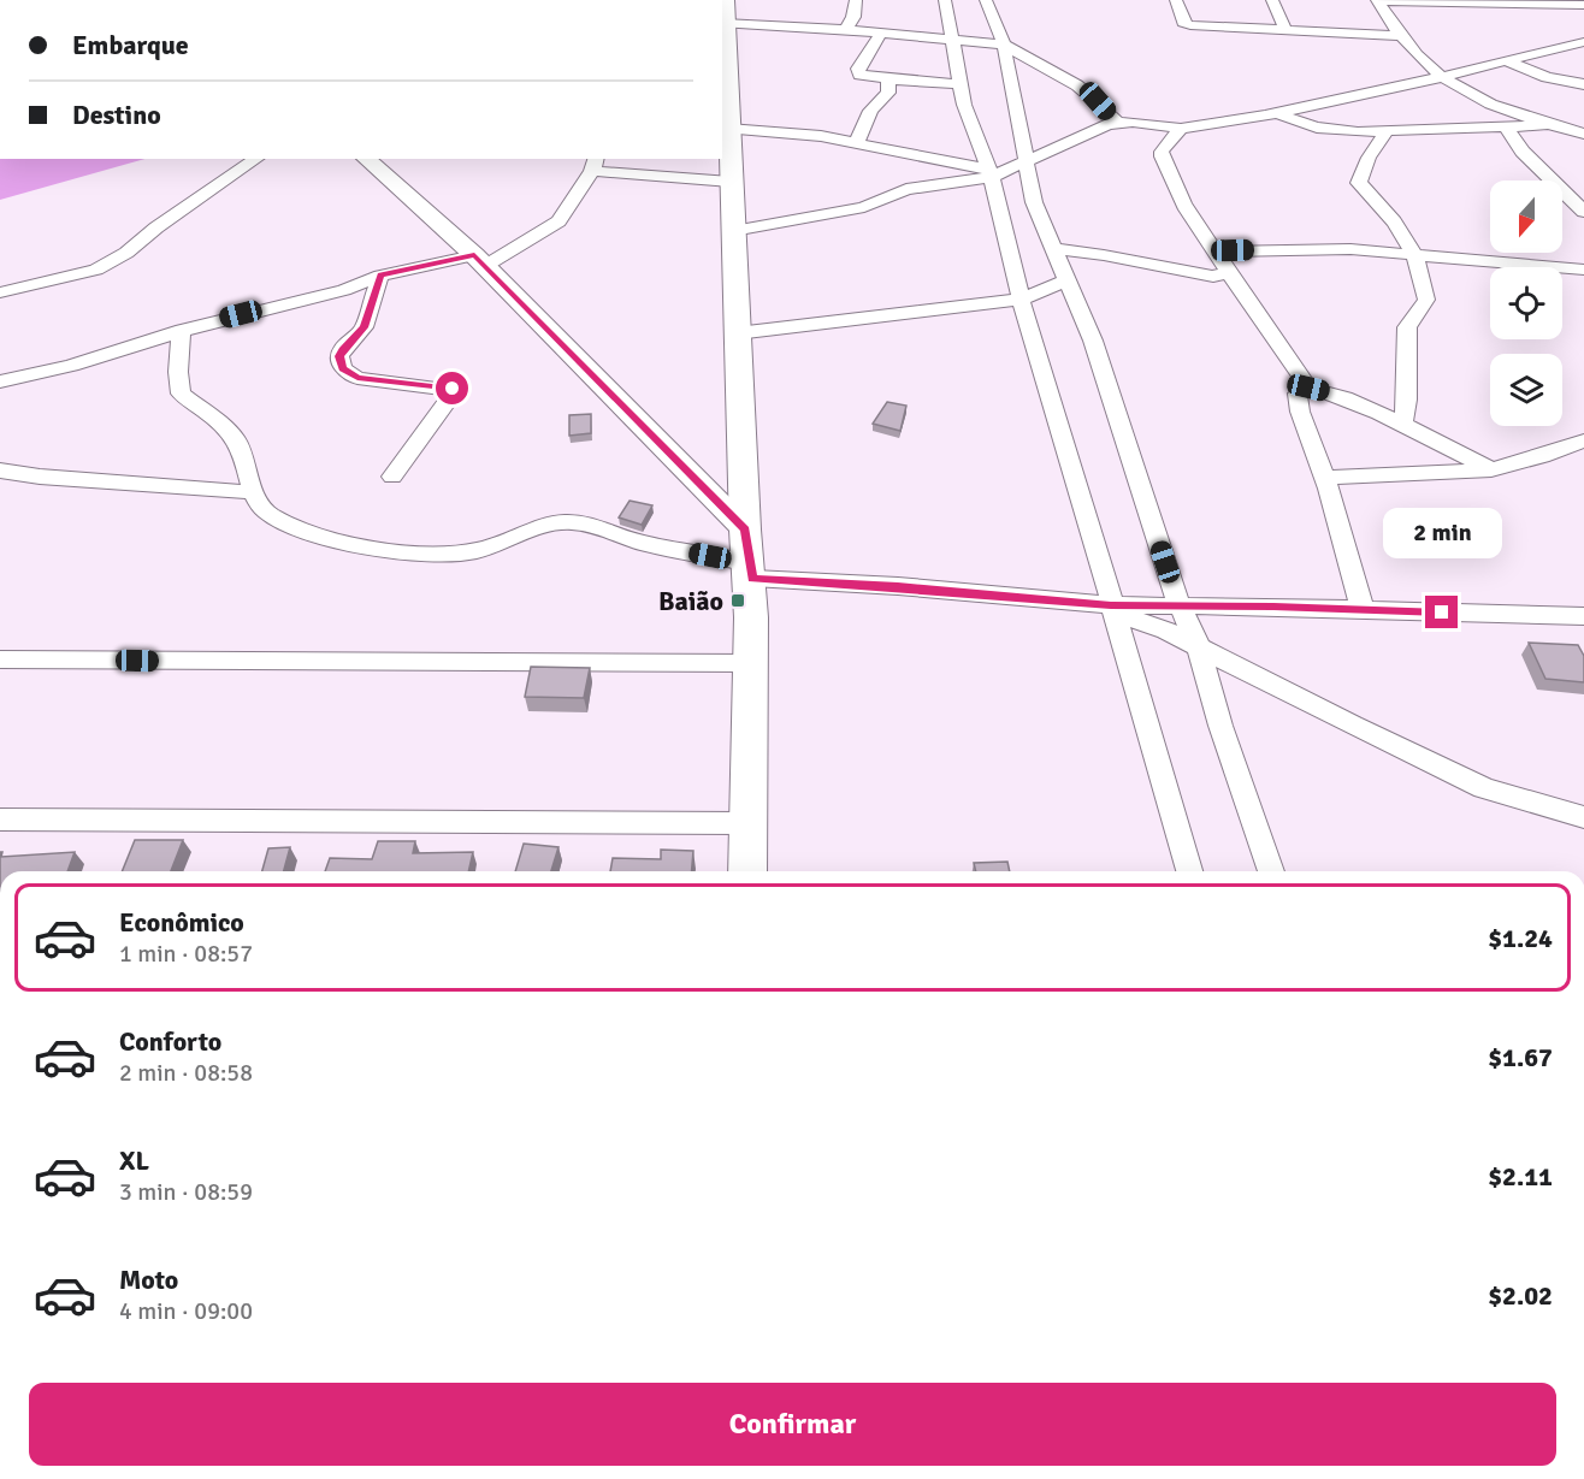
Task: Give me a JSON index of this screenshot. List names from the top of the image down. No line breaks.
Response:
{"places":{"transit":["Baião"]},"north":"bottom","page":{"banner":["Embarque","Destino"],"bubble":"2 min","list":[{"name":"Econômico","note":"1 min · 08:57","value":"$1.24"},{"name":"Conforto","note":"2 min · 08:58","value":"$1.67"},{"name":"XL","note":"3 min · 08:59","value":"$2.11"},{"name":"Moto","note":"4 min · 09:00","value":"$2.02"}],"buttons":"Confirmar"}}
